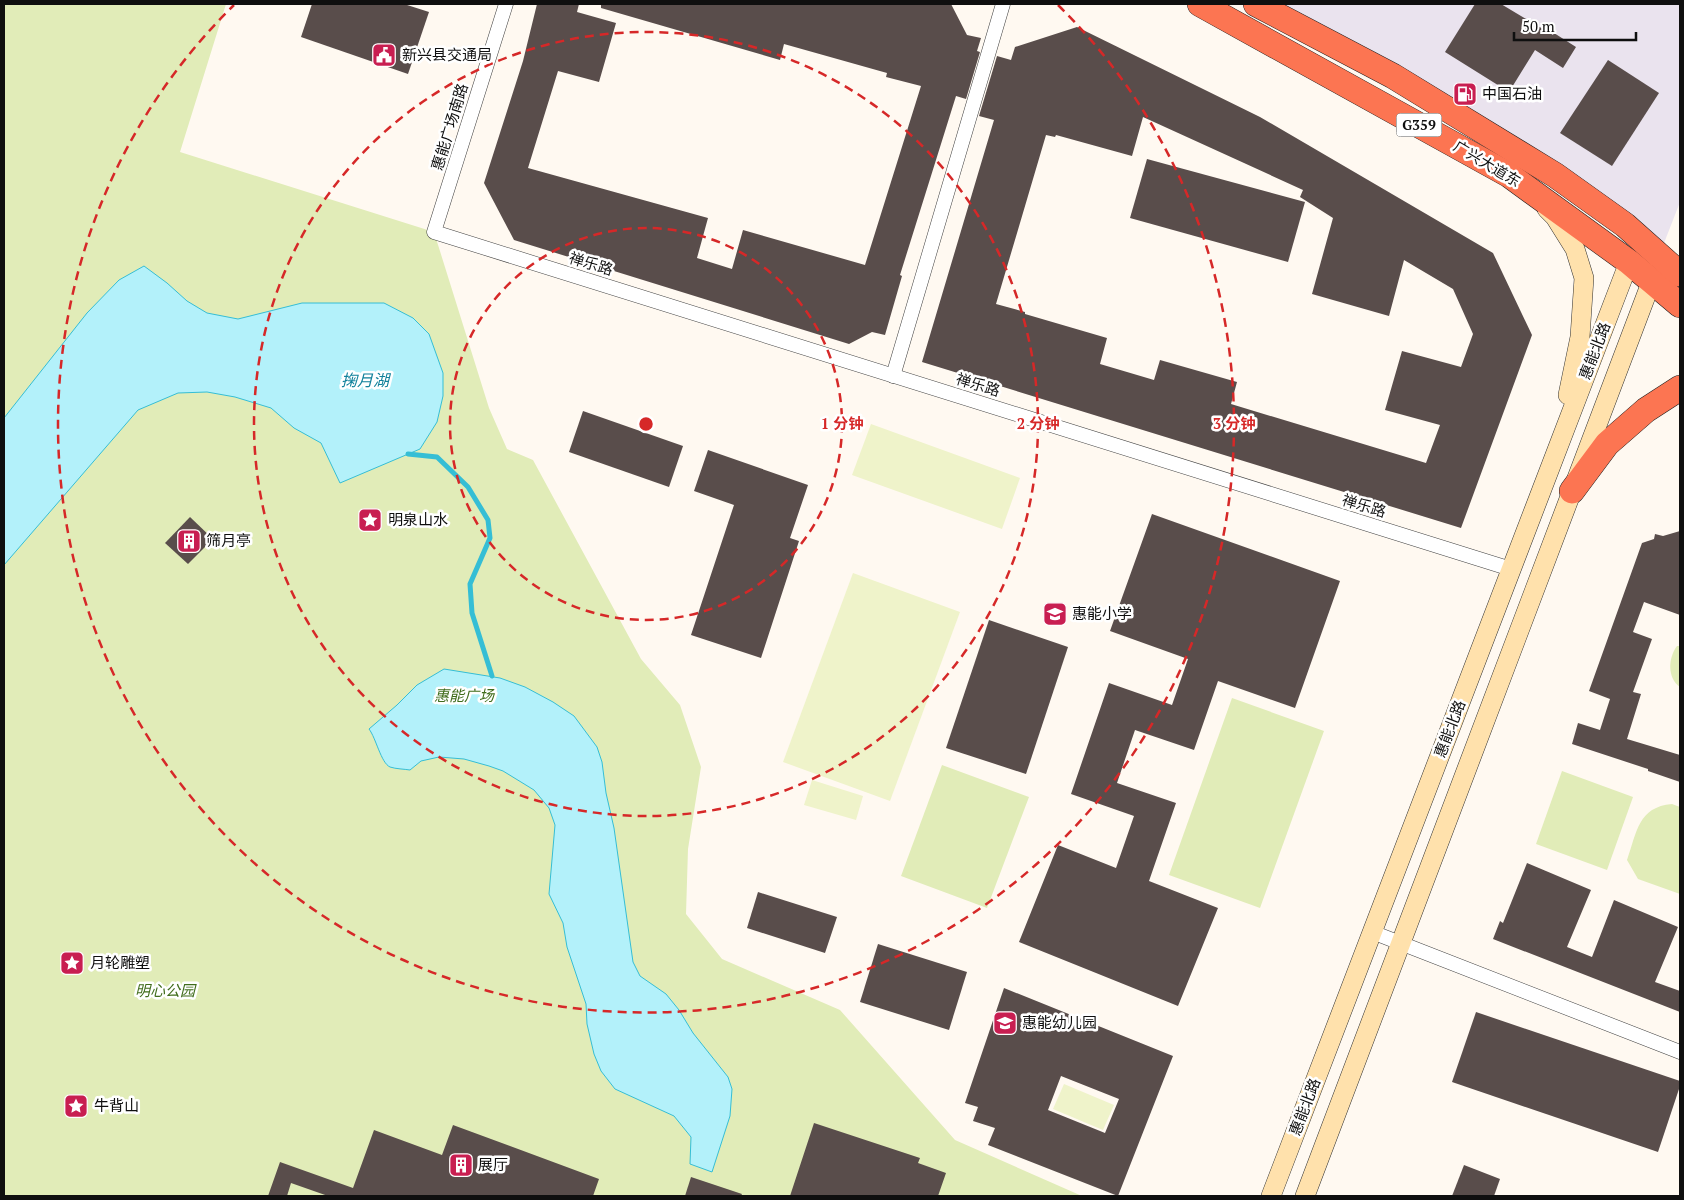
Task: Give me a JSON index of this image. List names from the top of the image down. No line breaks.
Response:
{"streets":{"highway":["G359","广兴大道东"],"street":["惠能广场南路","禅乐路","惠能北路"]},"crossings":[["惠能广场南路","禅乐路"],["广兴大道东","惠能北路"],["禅乐路","惠能北路"]],"water":["掬月湖"],"parks":["惠能广场","明心公园"],"places":{"public building":["新兴县交通局"],"fuel station":["中国石油"],"place":["明泉山水","月轮雕塑","牛背山"],"building":["筛月亭","展厅"],"school or university":["惠能小学","惠能幼儿园"]},"scale_bar":"50 m","rings":["1 分钟","2 分钟","3 分钟"]}
